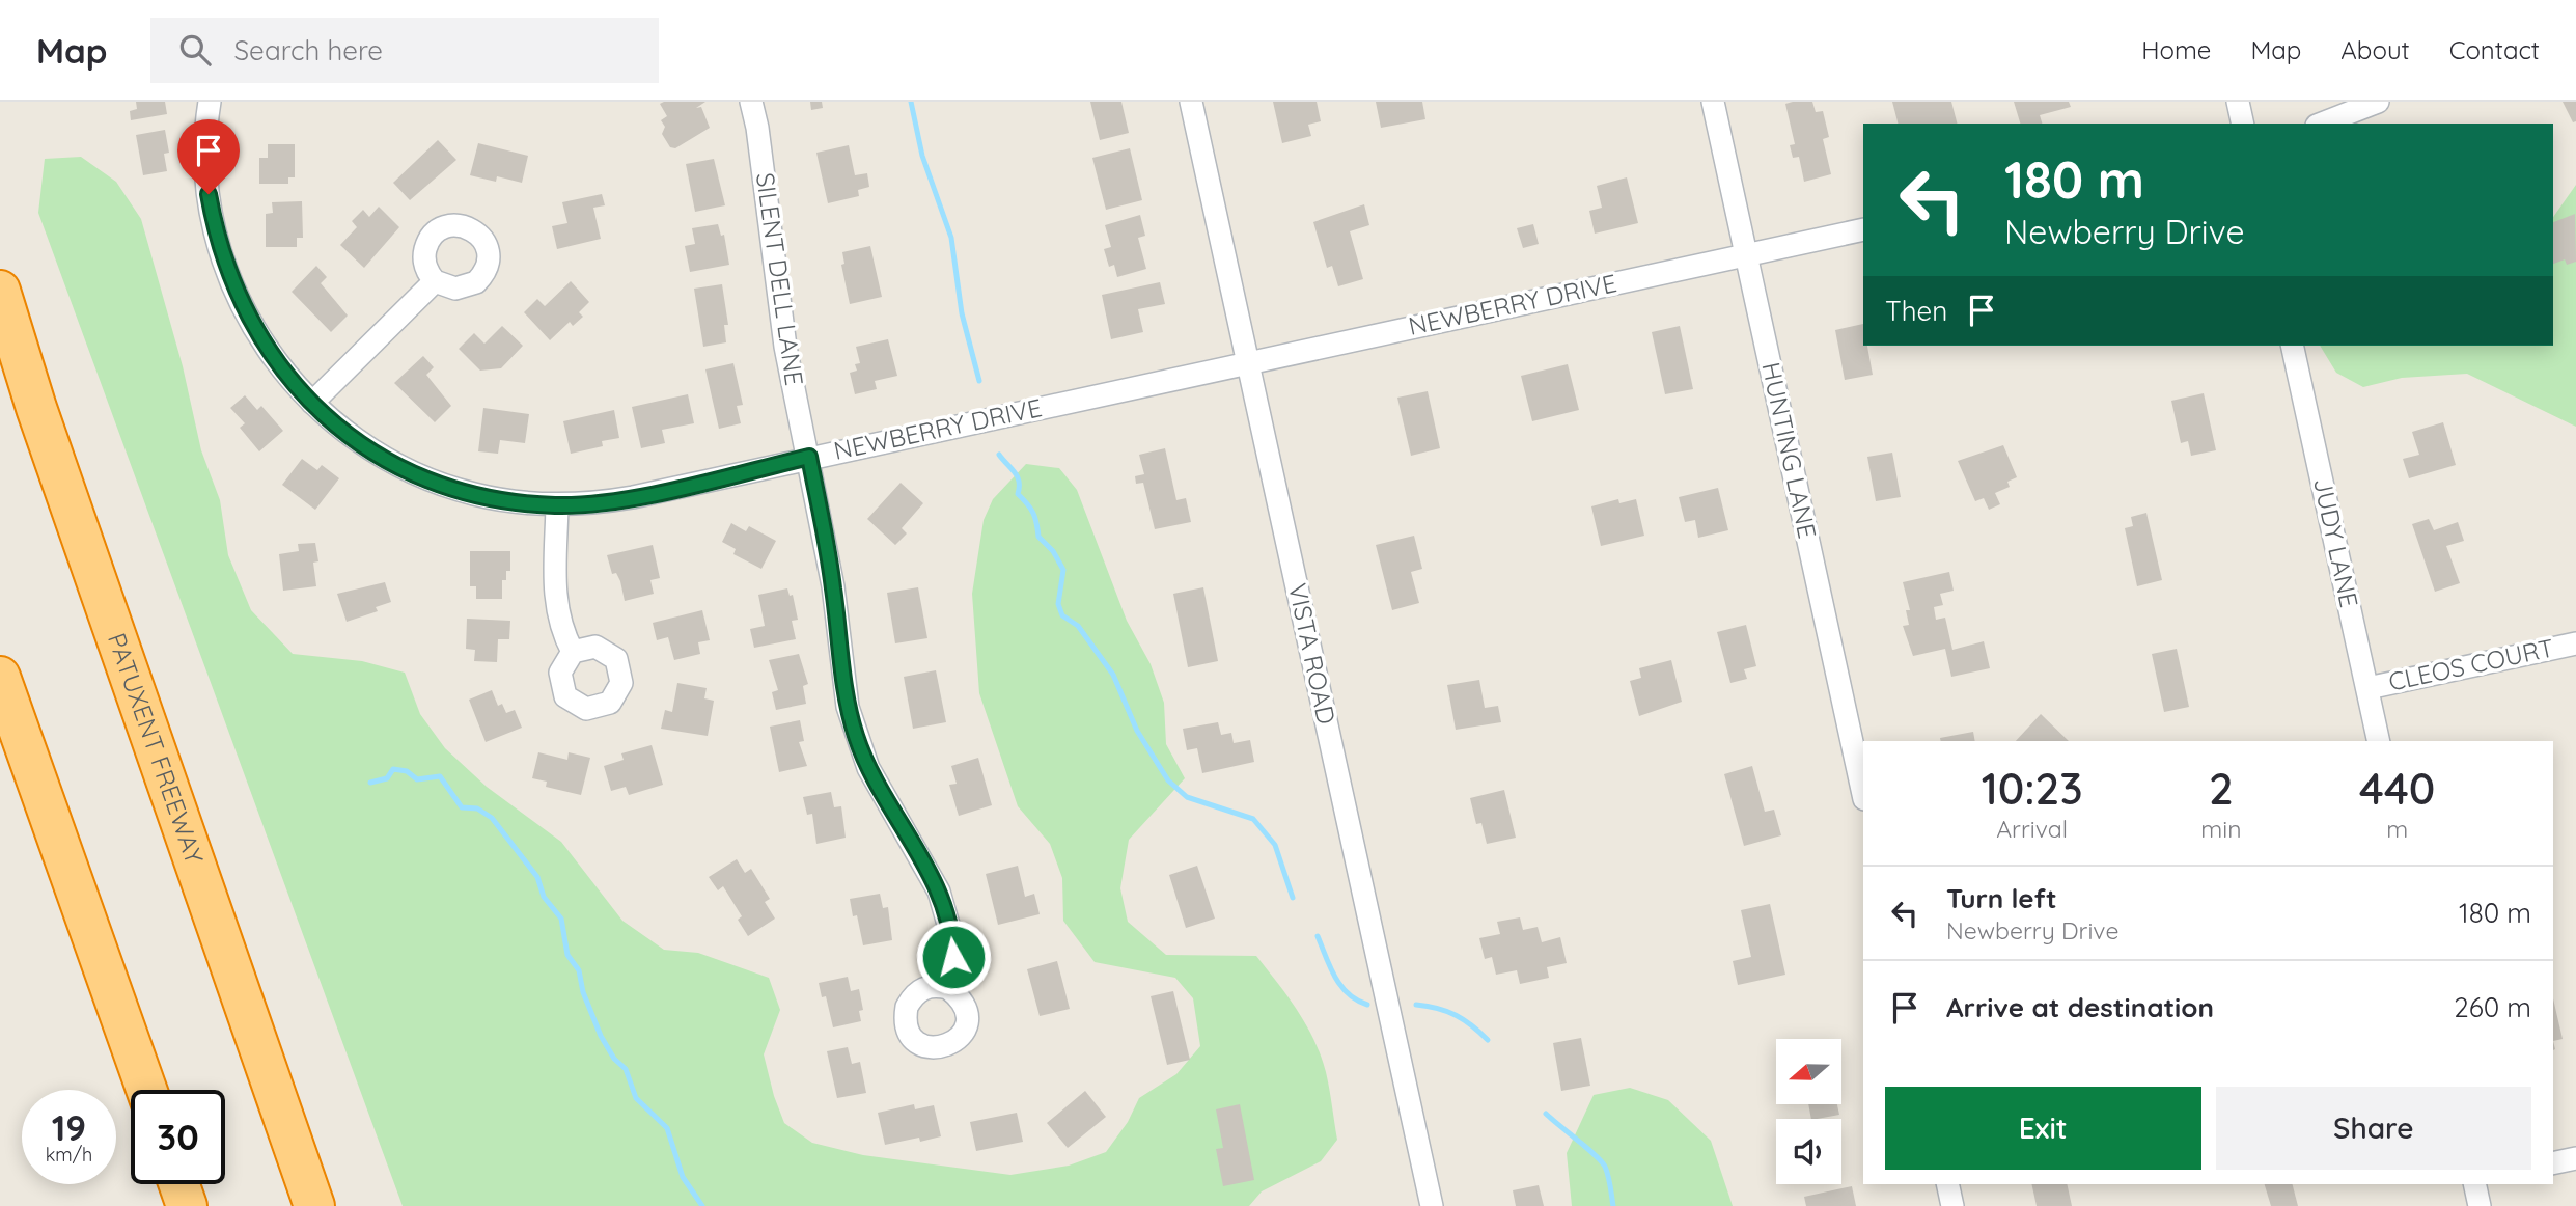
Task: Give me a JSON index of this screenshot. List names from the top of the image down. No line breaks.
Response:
{"streets":{"highway":["PATUXENT FREEWAY"],"street":["SILENT DELL LANE","NEWBERRY DRIVE","HUNTING LANE","JUDY LANE","VISTA ROAD","CLEOS COURT"]},"crossings":[["SILENT DELL LANE","NEWBERRY DRIVE"],["NEWBERRY DRIVE","HUNTING LANE"],["NEWBERRY DRIVE","VISTA ROAD"],["JUDY LANE","CLEOS COURT"]],"north":"left","page":{"header":"Map","search":"Search here","nav":["Home","Map","About","Contact"],"turn":["180 m","Newberry Drive"],"then":"Then","eta":["10:23","Arrival","2","min","440","m"],"list":[{"name":"Turn left","note":"Newberry Drive","value":"180 m"},{"name":"Arrive at destination","value":"260 m"}],"buttons":["Exit","Share"],"speed":"19 km/h","limit":"30"}}
